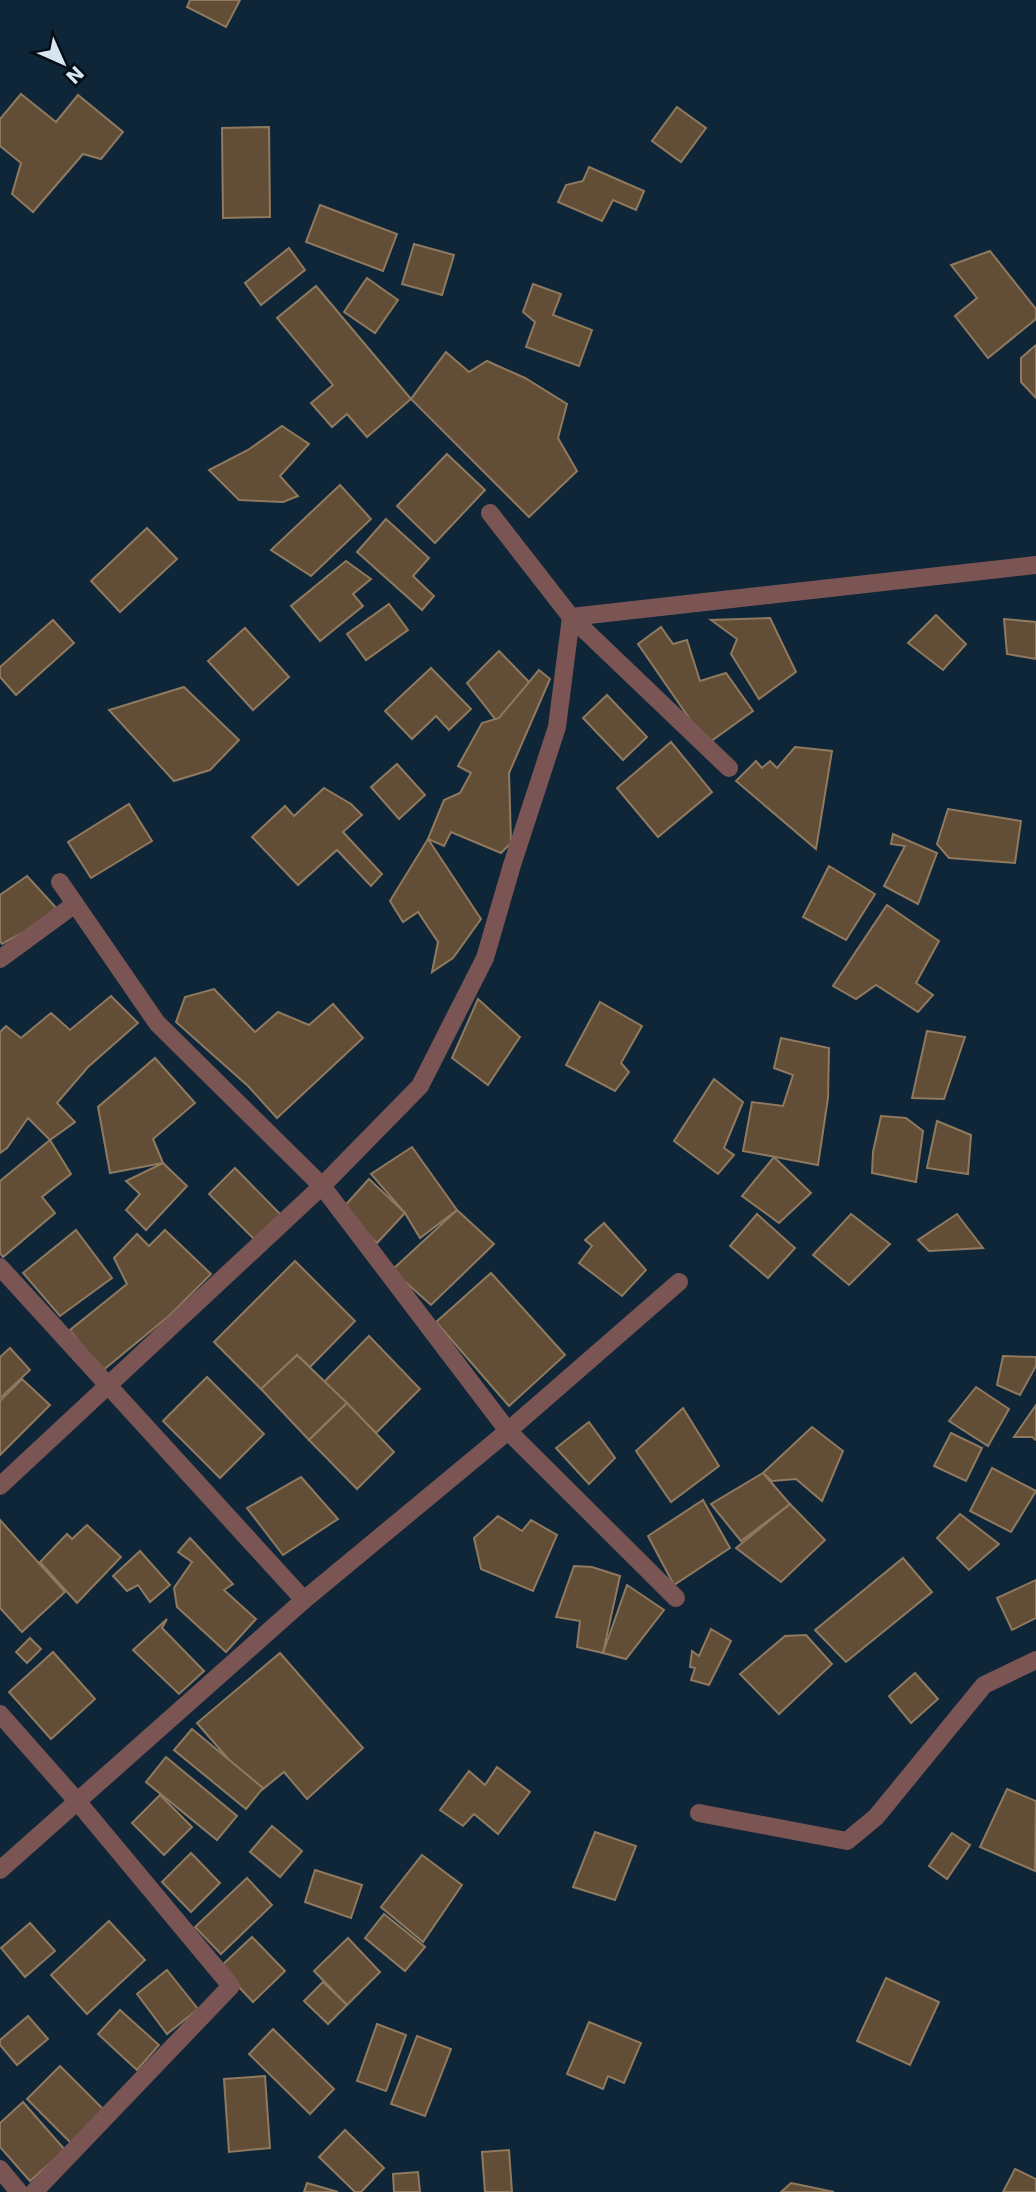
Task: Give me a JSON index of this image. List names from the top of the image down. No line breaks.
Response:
{"north":"bottom right"}
